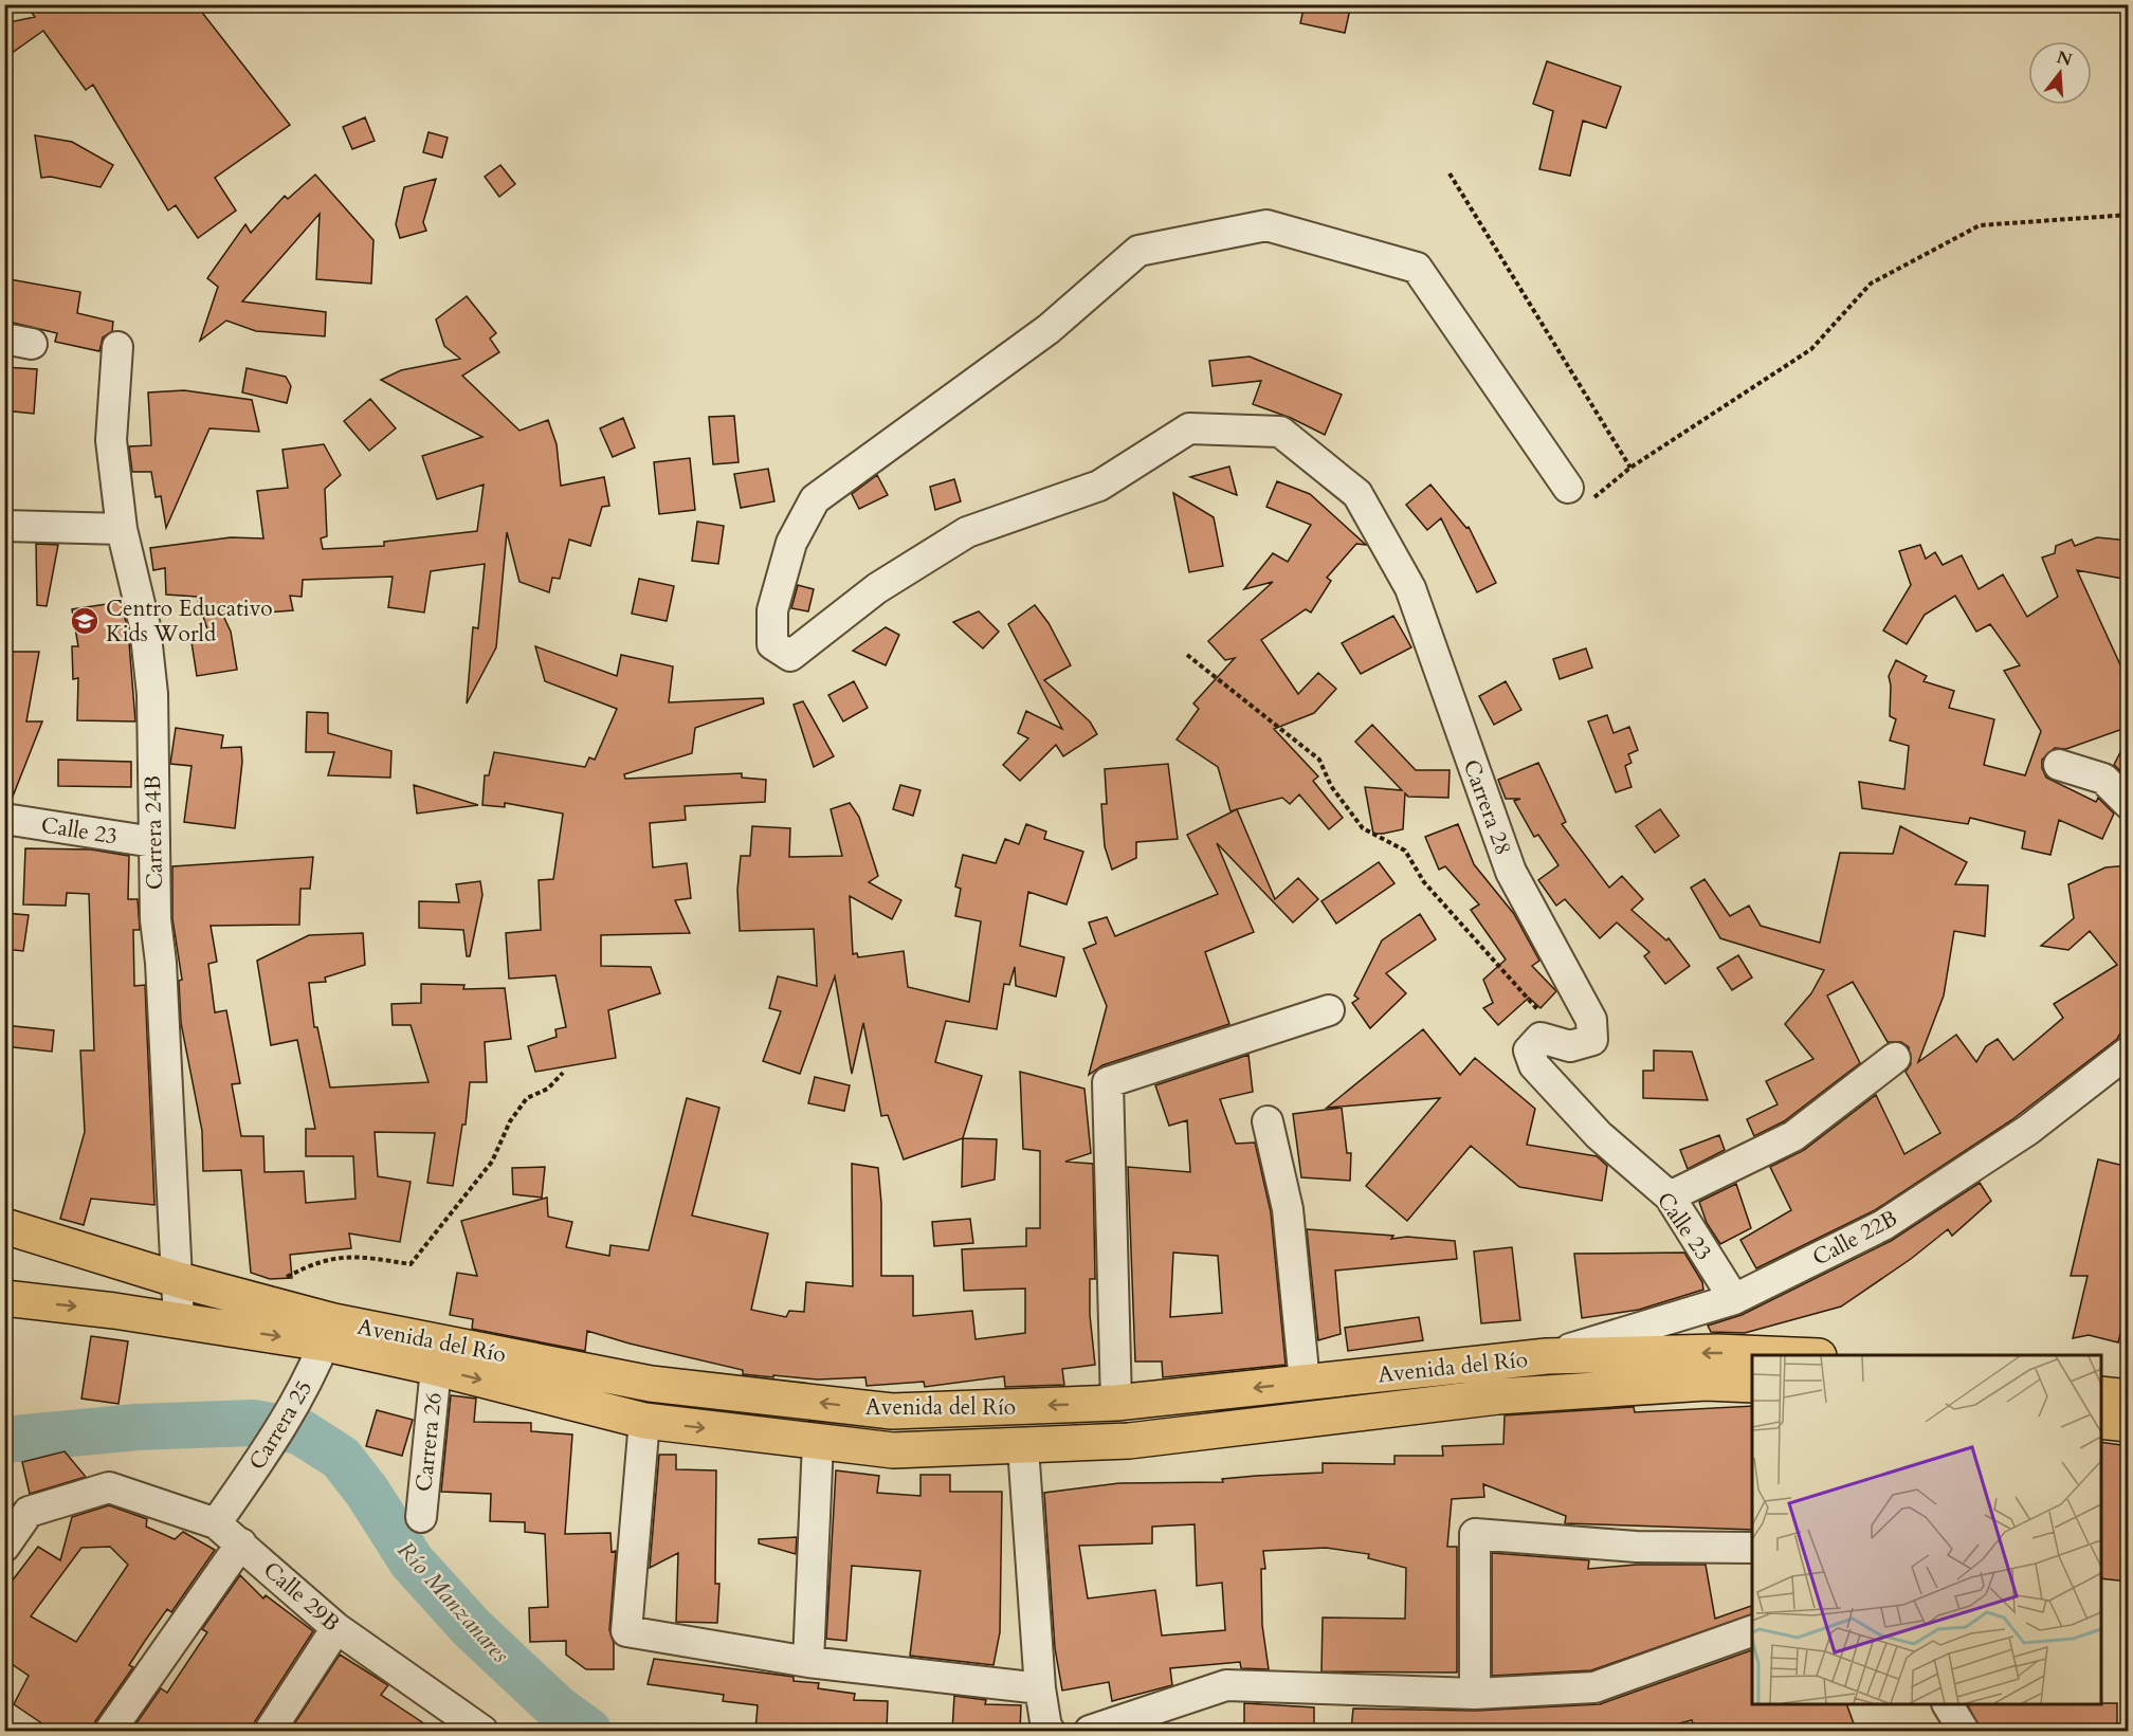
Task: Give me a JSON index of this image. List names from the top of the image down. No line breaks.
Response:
{"streets":{"main road":["Avenida del Río"],"street":["Carrera 28","Calle 23","Carrera 24B","Calle 22B","Carrera 25","Carrera 26","Calle 29B"]},"crossings":[["Carrera 28","Calle 23"],["Calle 23","Carrera 24B"],["Calle 23","Calle 22B"],["Carrera 24B","Avenida del Río"],["Calle 22B","Avenida del Río"],["Avenida del Río","Carrera 25"],["Avenida del Río","Carrera 26"],["Carrera 25","Calle 29B"]],"water":["Río Manzanares"],"places":{"school or university":["Centro Educativo Kids World"]},"north":"top"}
